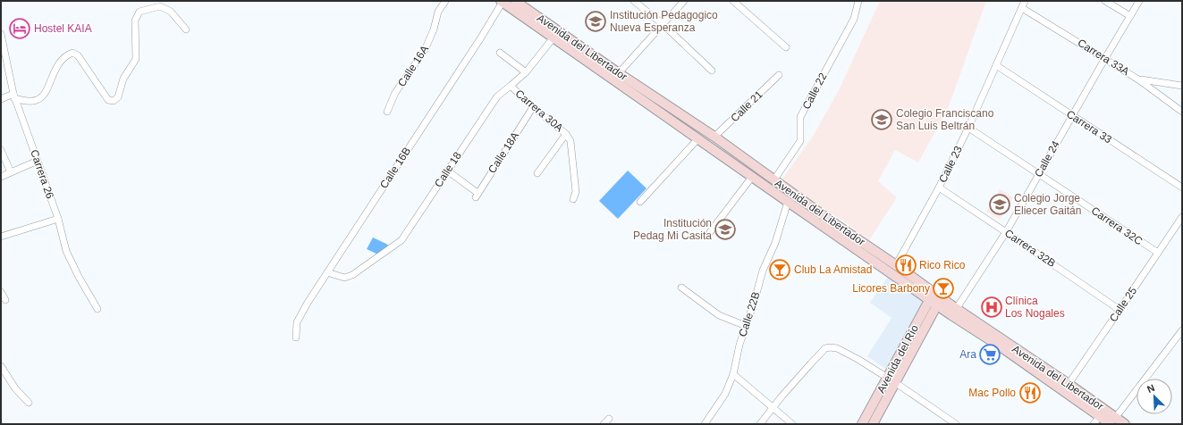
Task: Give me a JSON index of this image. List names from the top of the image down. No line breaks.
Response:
{"streets":{"main road":["Avenida del Libertador","Avenida del Río"],"street":["Carrera 33A","Calle 16A","Calle 22","Calle 21","Carrera 30A","Carrera 33","Calle 18A","Calle 24","Calle 23","Calle 16B","Calle 18","Carrera 26","Carrera 32C","Carrera 32B","Calle 25","Calle 22B"]},"crossings":[["Avenida del Libertador","Calle 22"],["Avenida del Libertador","Calle 21"],["Avenida del Libertador","Calle 24"],["Avenida del Libertador","Calle 23"],["Avenida del Libertador","Calle 16B"],["Avenida del Libertador","Calle 18"],["Avenida del Libertador","Calle 25"],["Avenida del Libertador","Calle 22B"],["Avenida del Libertador","Avenida del Río"],["Carrera 33A","Calle 24"],["Carrera 33A","Calle 23"],["Carrera 30A","Calle 18A"],["Carrera 30A","Calle 18"],["Carrera 33","Calle 24"],["Carrera 33","Calle 23"],["Calle 18A","Calle 18"],["Calle 24","Carrera 32C"],["Calle 24","Carrera 32B"],["Calle 23","Carrera 32C"],["Calle 23","Carrera 32B"],["Calle 16B","Calle 18"],["Carrera 32C","Calle 25"],["Carrera 32B","Calle 25"]],"places":{"school or university":["Institución Pedagogico Nueva Esperanza","Colegio Franciscano San Luis Beltrán","Colegio Jorge Eliecer Gaitán","Institución Pedag Mi Casita"],"hotel":["Hostel KAIA"],"restaurant":["Rico Rico","Mac Pollo"],"bar":["Club La Amistad","Licores Barbony"],"hospital":["Clínica Los Nogales"],"supermarket":["Ara"]},"north":"top left"}
